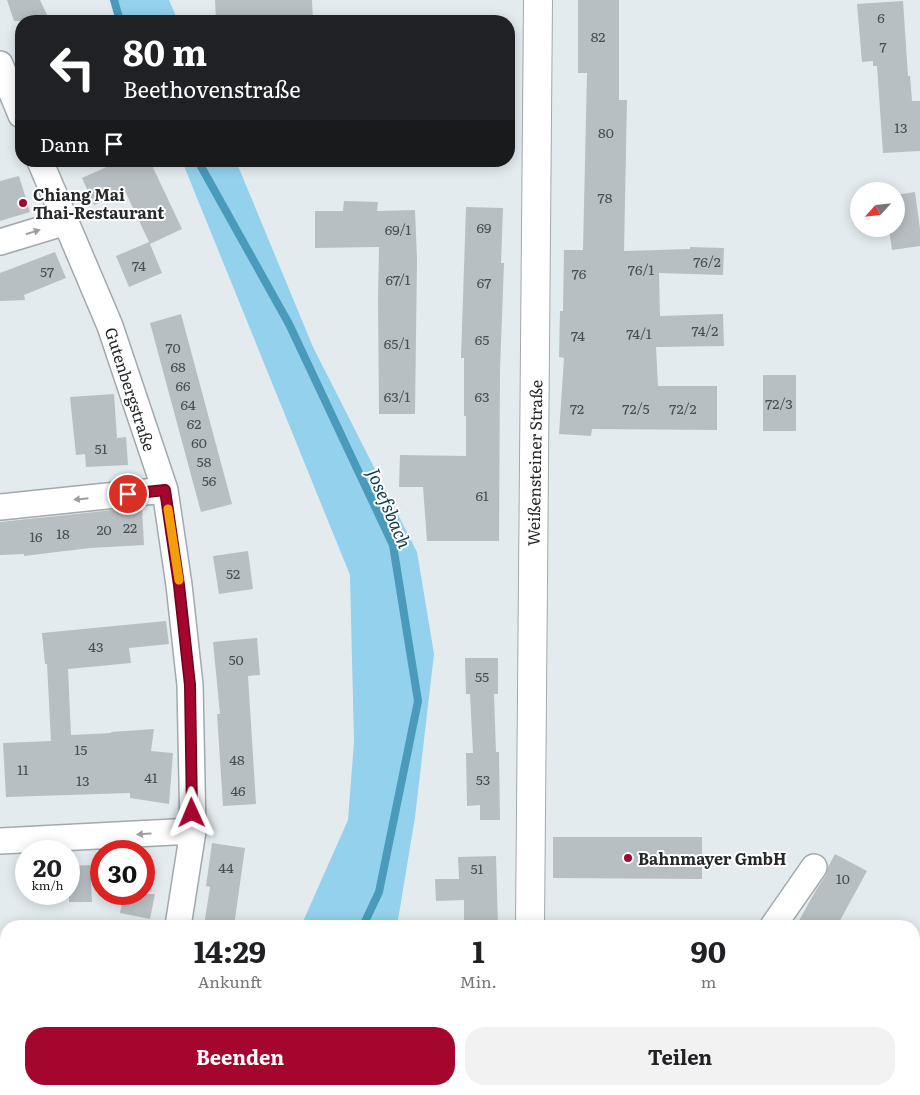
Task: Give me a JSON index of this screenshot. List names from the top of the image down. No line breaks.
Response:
{"streets":{"main road":["Weißensteiner Straße"],"street":["Gutenbergstraße"]},"water":["Josefsbach"],"places":["Chiang Mai Thai-Restaurant","Bahnmayer GmbH"],"house_numbers":["6","82","7","13","80","78","69","69/1","76/2","74","76/1","57","76","67/1","67","74/2","74/1","74","65","65/1","70","68","66","63/1","63","72/3","64","72","72/5","72/2","62","60","51","58","56","61","22","20","18","16","52","43","50","55","15","48","11","41","53","13","46","44","51","10"],"north":"bottom left","page":{"turn":["80 m","Beethovenstraße"],"then":"Dann","speed":"20 km/h","limit":"30","eta":["14:29","Ankunft","1","Min.","90","m"],"buttons":["Beenden","Teilen"]}}
